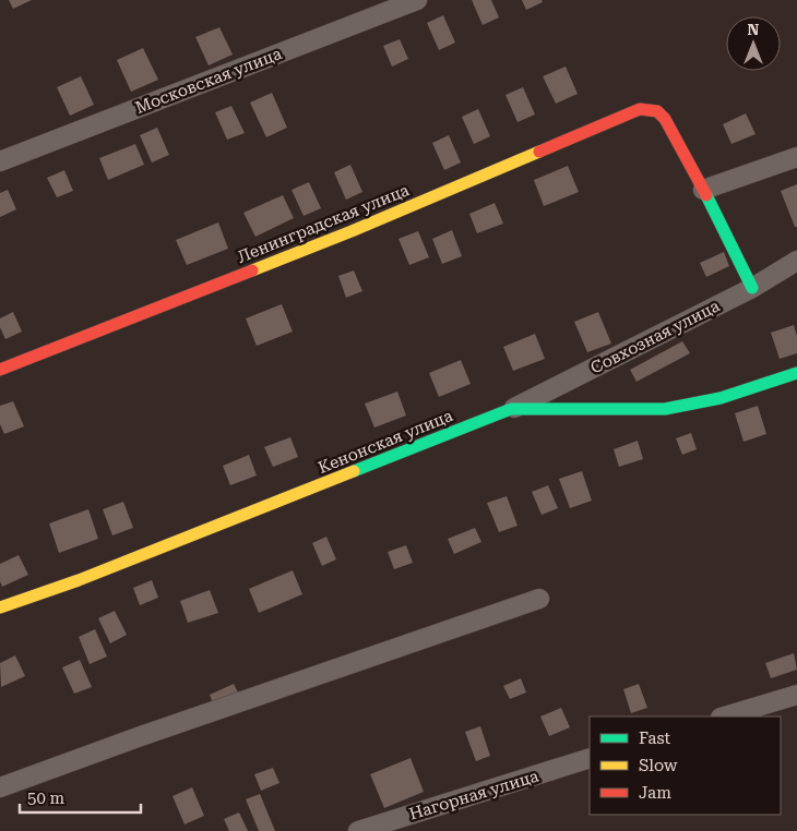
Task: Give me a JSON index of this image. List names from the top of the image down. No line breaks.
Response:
{"streets":{"street":["Московская улица","Ленинградская улица","Совхозная улица","Кенонская улица","Нагорная улица"]},"crossings":[["Совхозная улица","Кенонская улица"]],"legend":["Fast","Slow","Jam"],"scale_bar":"50 m","north":"top"}
